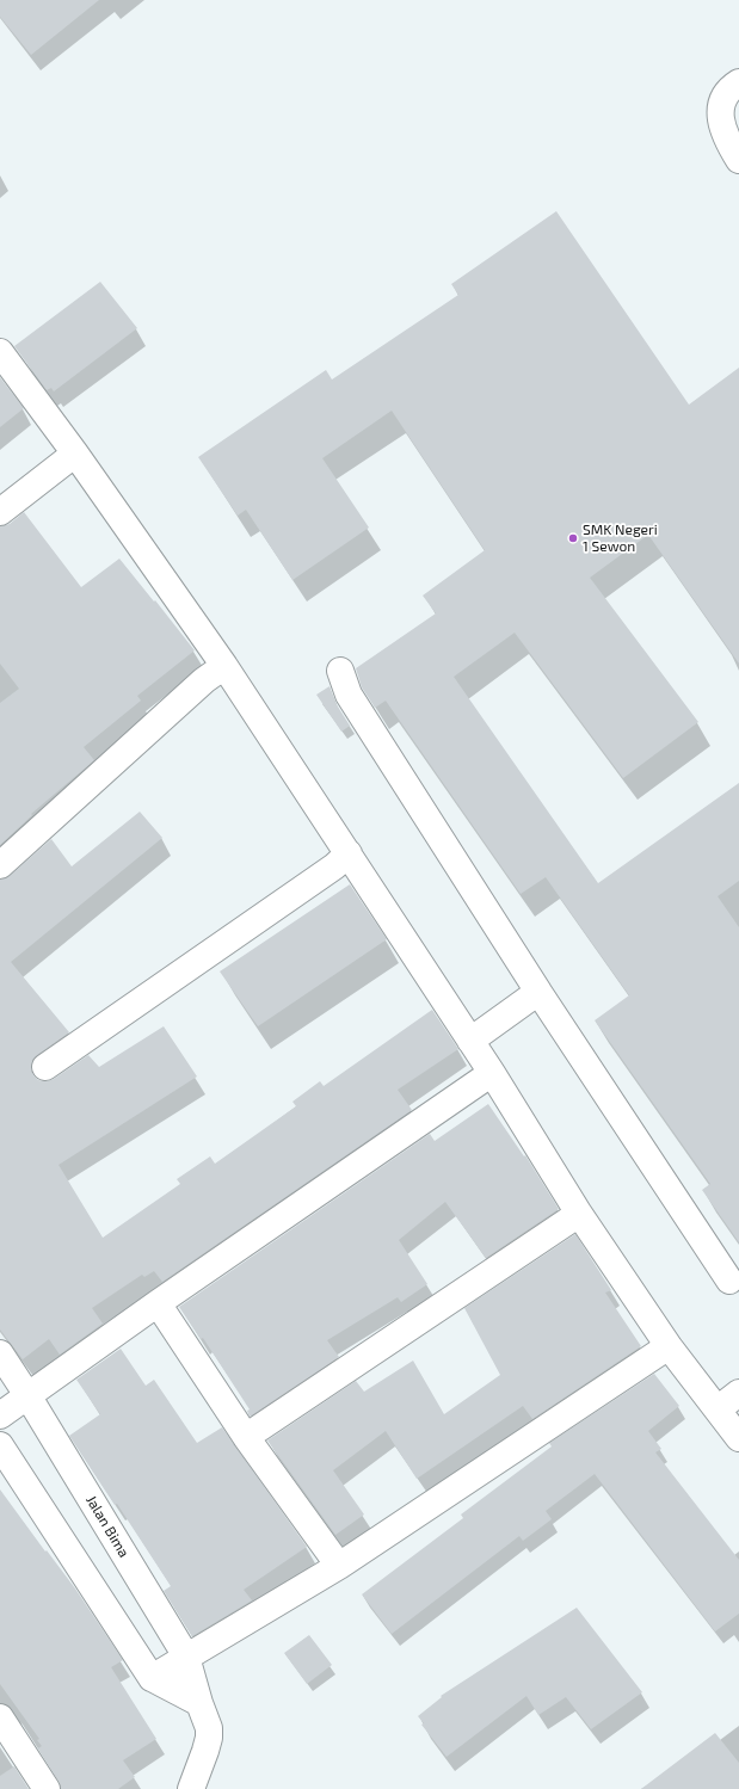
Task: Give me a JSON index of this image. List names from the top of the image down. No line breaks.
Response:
{"streets":{"street":["Jalan Bima"]},"places":["SMK Negeri 1 Sewon"]}
